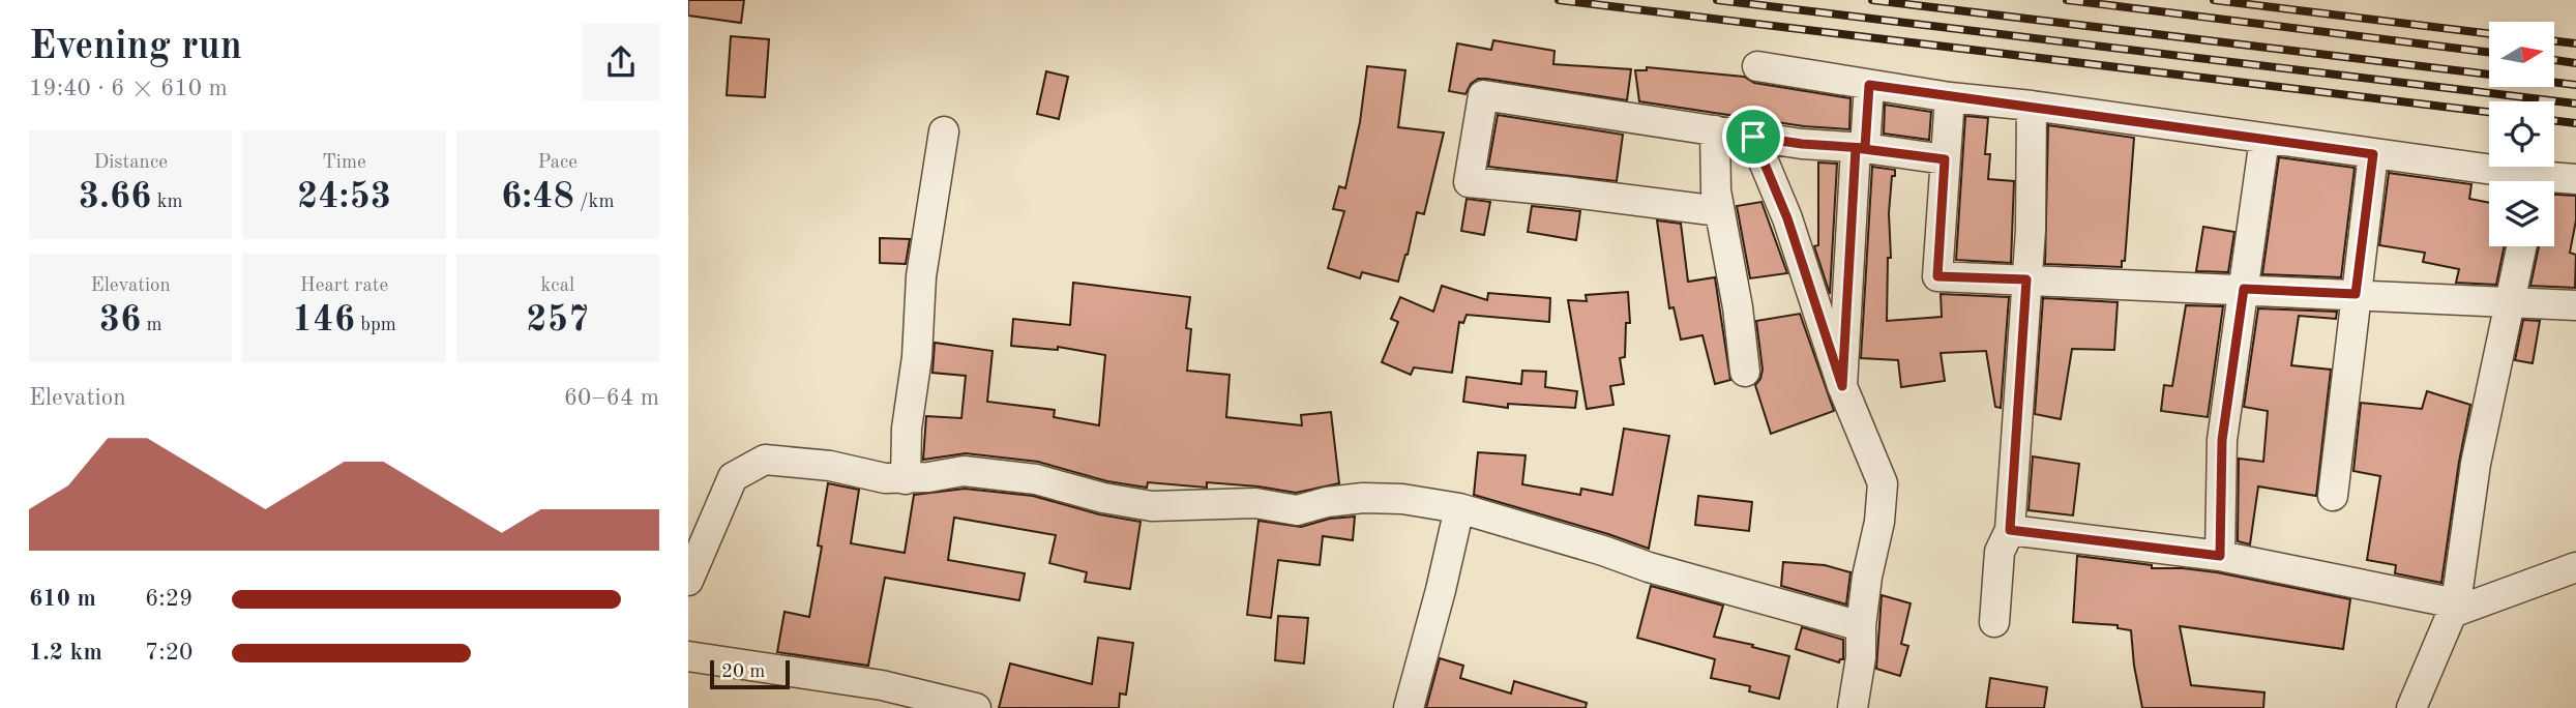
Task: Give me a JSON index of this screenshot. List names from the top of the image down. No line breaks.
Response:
{"scale_bar":"20 m","north":"right","page":{"heading":["Evening run","19:40 · 6 × 610 m"],"stats":[["Distance","3.66 km"],["Time","24:53"],["Pace","6:48 /km"],["Elevation","36 m"],["Heart rate","146 bpm"],["kcal","257"]],"chart":["Elevation","60–64 m"],"list":[{"name":"610 m","note":"6:29"},{"name":"1.2 km","note":"7:20"}],"scale":"20 m"}}
